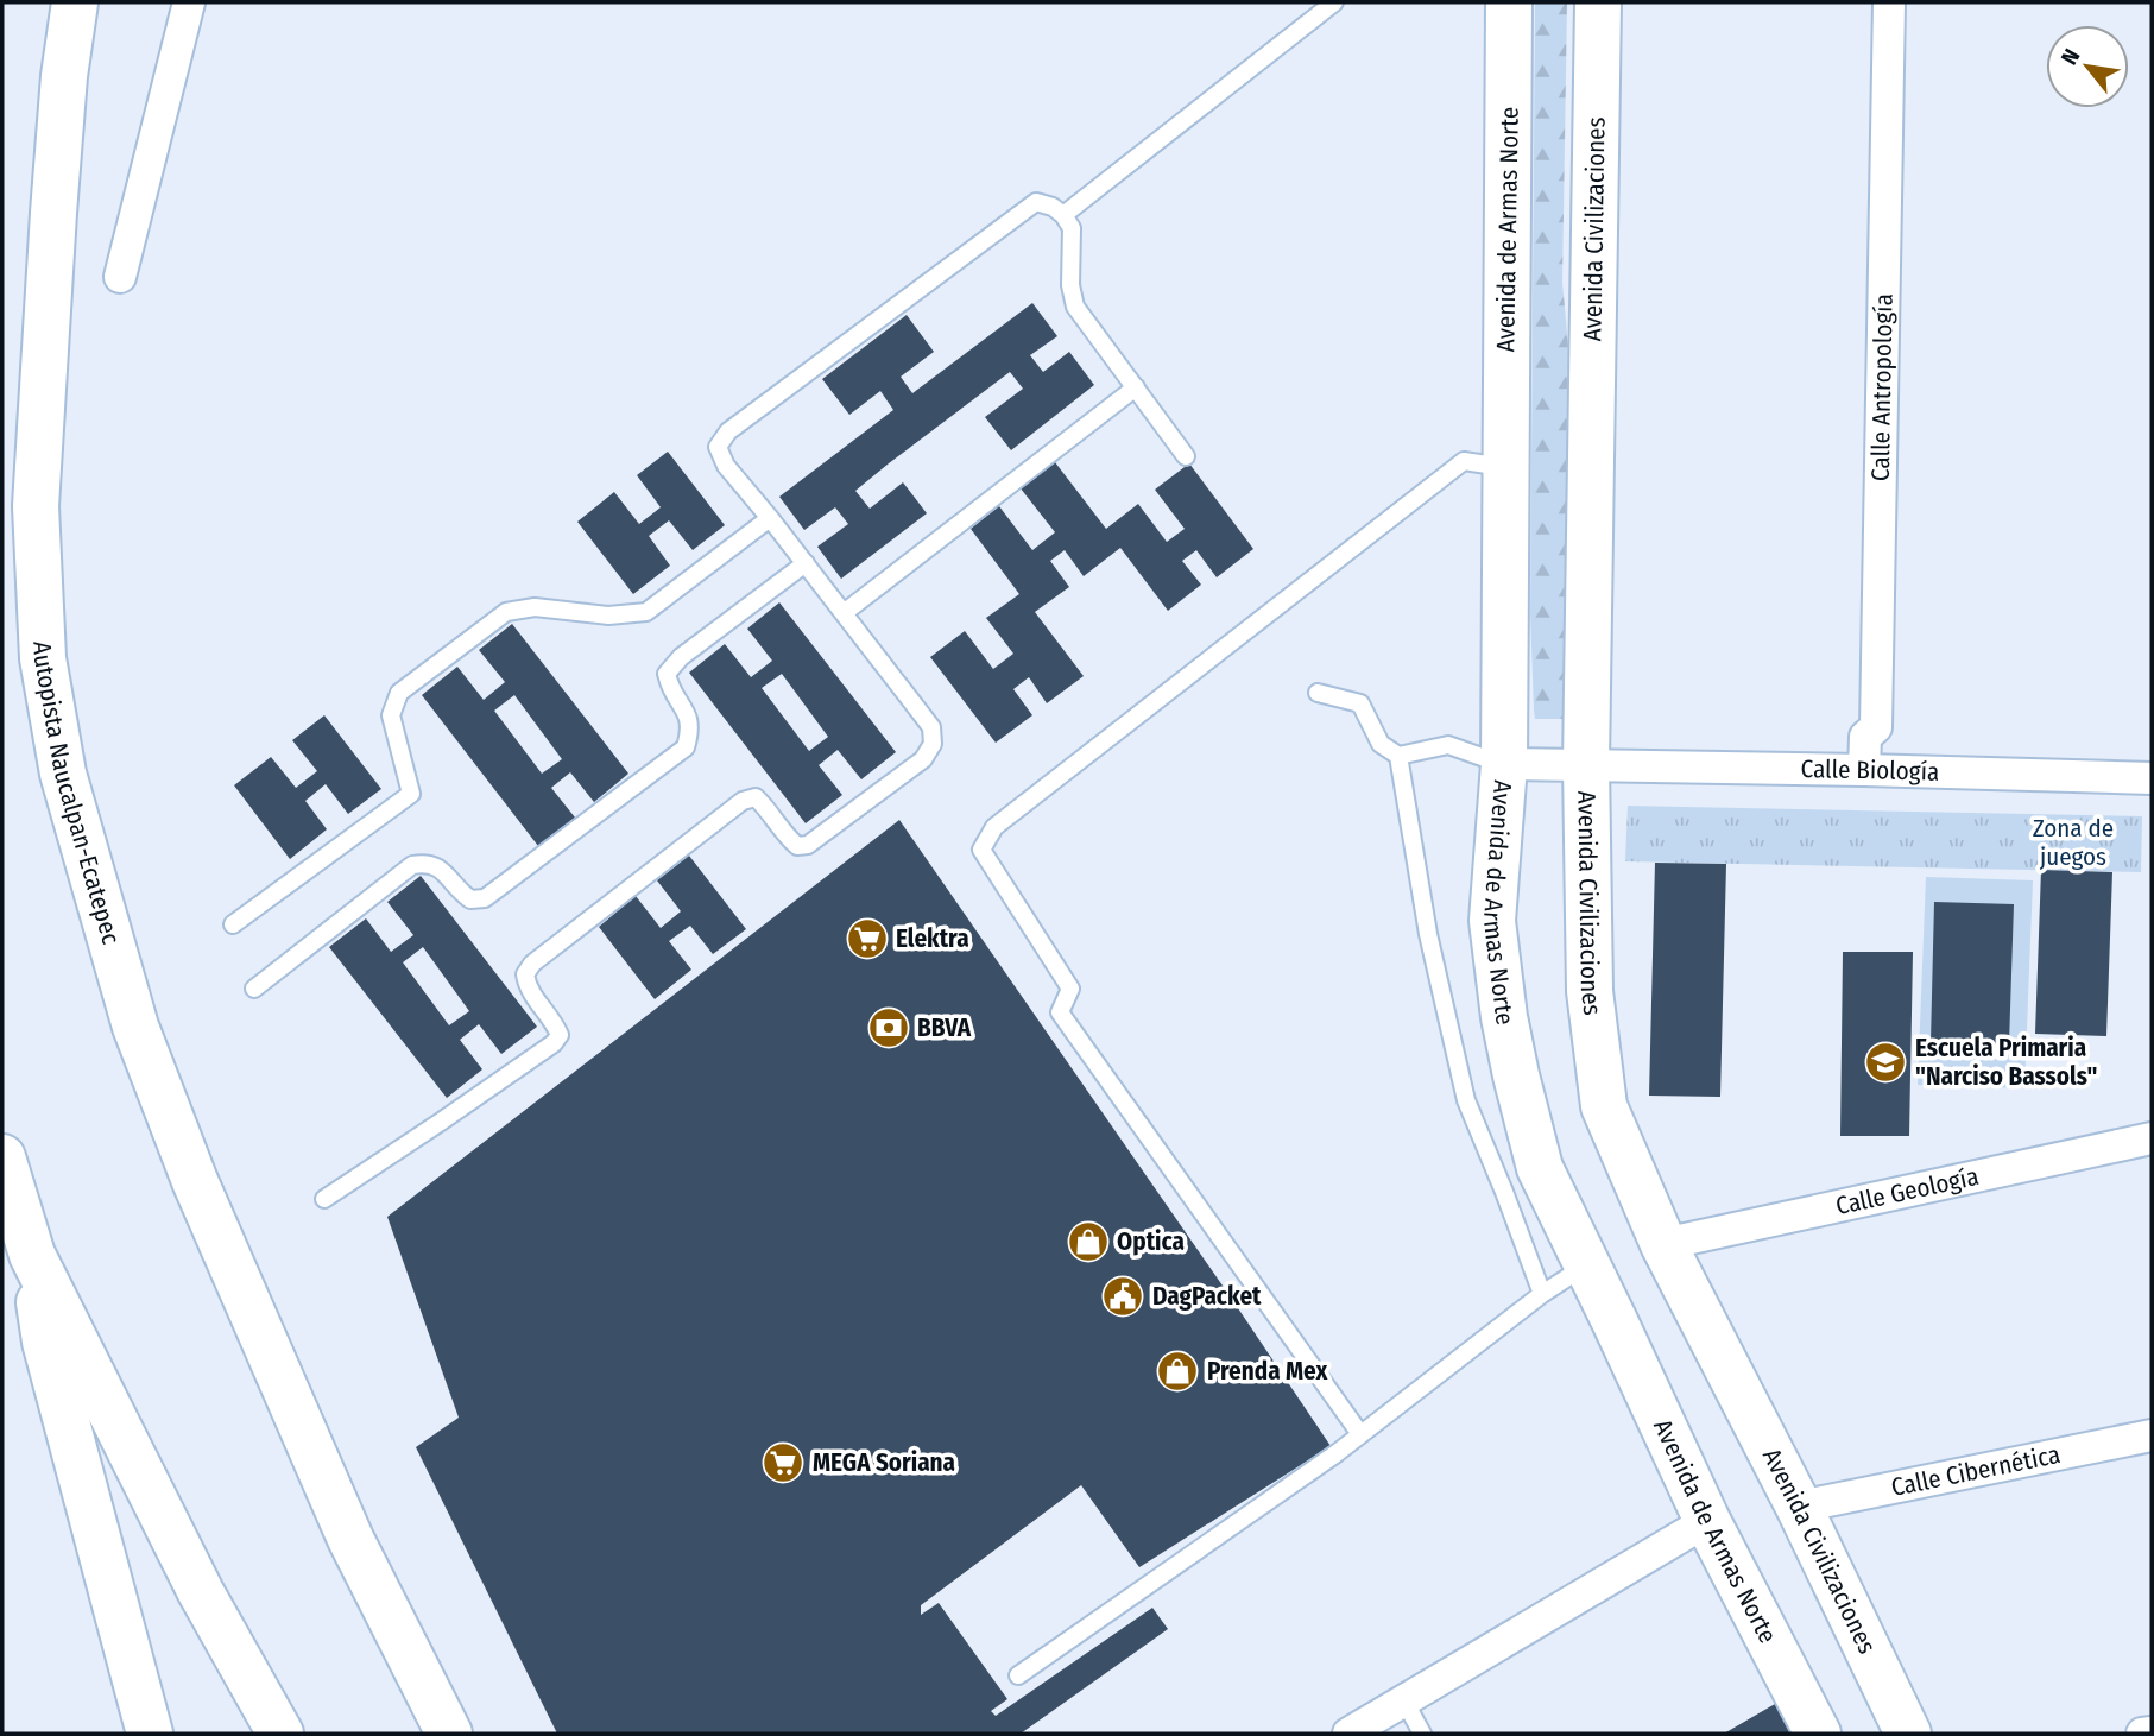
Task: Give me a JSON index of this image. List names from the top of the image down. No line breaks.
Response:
{"streets":{"main road":["Avenida de Armas Norte","Avenida Civilizaciones","Autopista Naucalpan-Ecatepec"],"street":["Calle Antropología","Calle Biología","Calle Geología","Calle Cibernética"]},"crossings":[["Avenida de Armas Norte","Calle Biología"],["Avenida Civilizaciones","Calle Biología"],["Avenida Civilizaciones","Calle Geología"],["Avenida Civilizaciones","Calle Cibernética"],["Calle Antropología","Calle Biología"]],"parks":["Zona de juegos"],"places":{"supermarket":["Elektra","MEGA Soriana"],"bank":["BBVA"],"school or university":["Escuela Primaria \"Narciso Bassols\""],"shop":["Optica","Prenda Mex"],"public building":["DagPacket"]},"north":"top left"}
